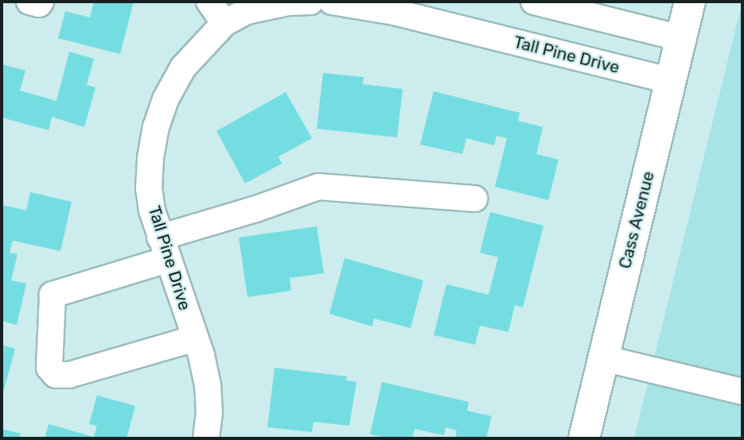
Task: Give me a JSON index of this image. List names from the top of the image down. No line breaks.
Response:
{"streets":{"main road":["Cass Avenue"],"street":["Tall Pine Drive"]},"crossings":[["Tall Pine Drive","Cass Avenue"]]}
